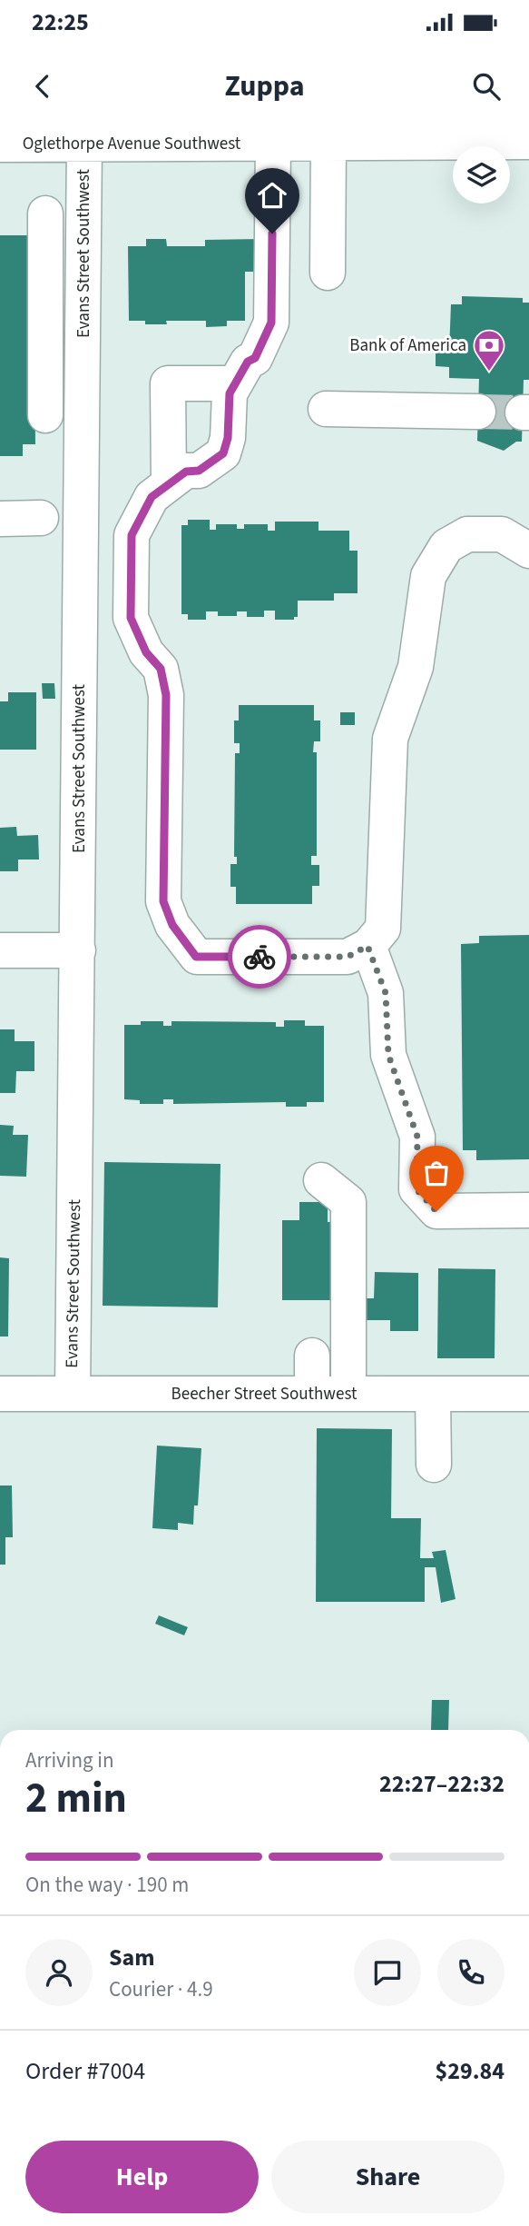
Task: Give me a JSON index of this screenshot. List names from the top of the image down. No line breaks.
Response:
{"streets":{"street":["Oglethorpe Avenue Southwest","Evans Street Southwest","Beecher Street Southwest"]},"crossings":[["Oglethorpe Avenue Southwest","Evans Street Southwest"],["Evans Street Southwest","Beecher Street Southwest"]],"places":{"bank":["Bank of America"]},"page":{"status":"22:25","header":"Zuppa","heading":["2 min","Arriving in","22:27–22:32"],"panel":["Sam","Courier · 4.9","Order #7004","$29.84"],"bar":"On the way · 190 m","buttons":["Help","Share"]}}
